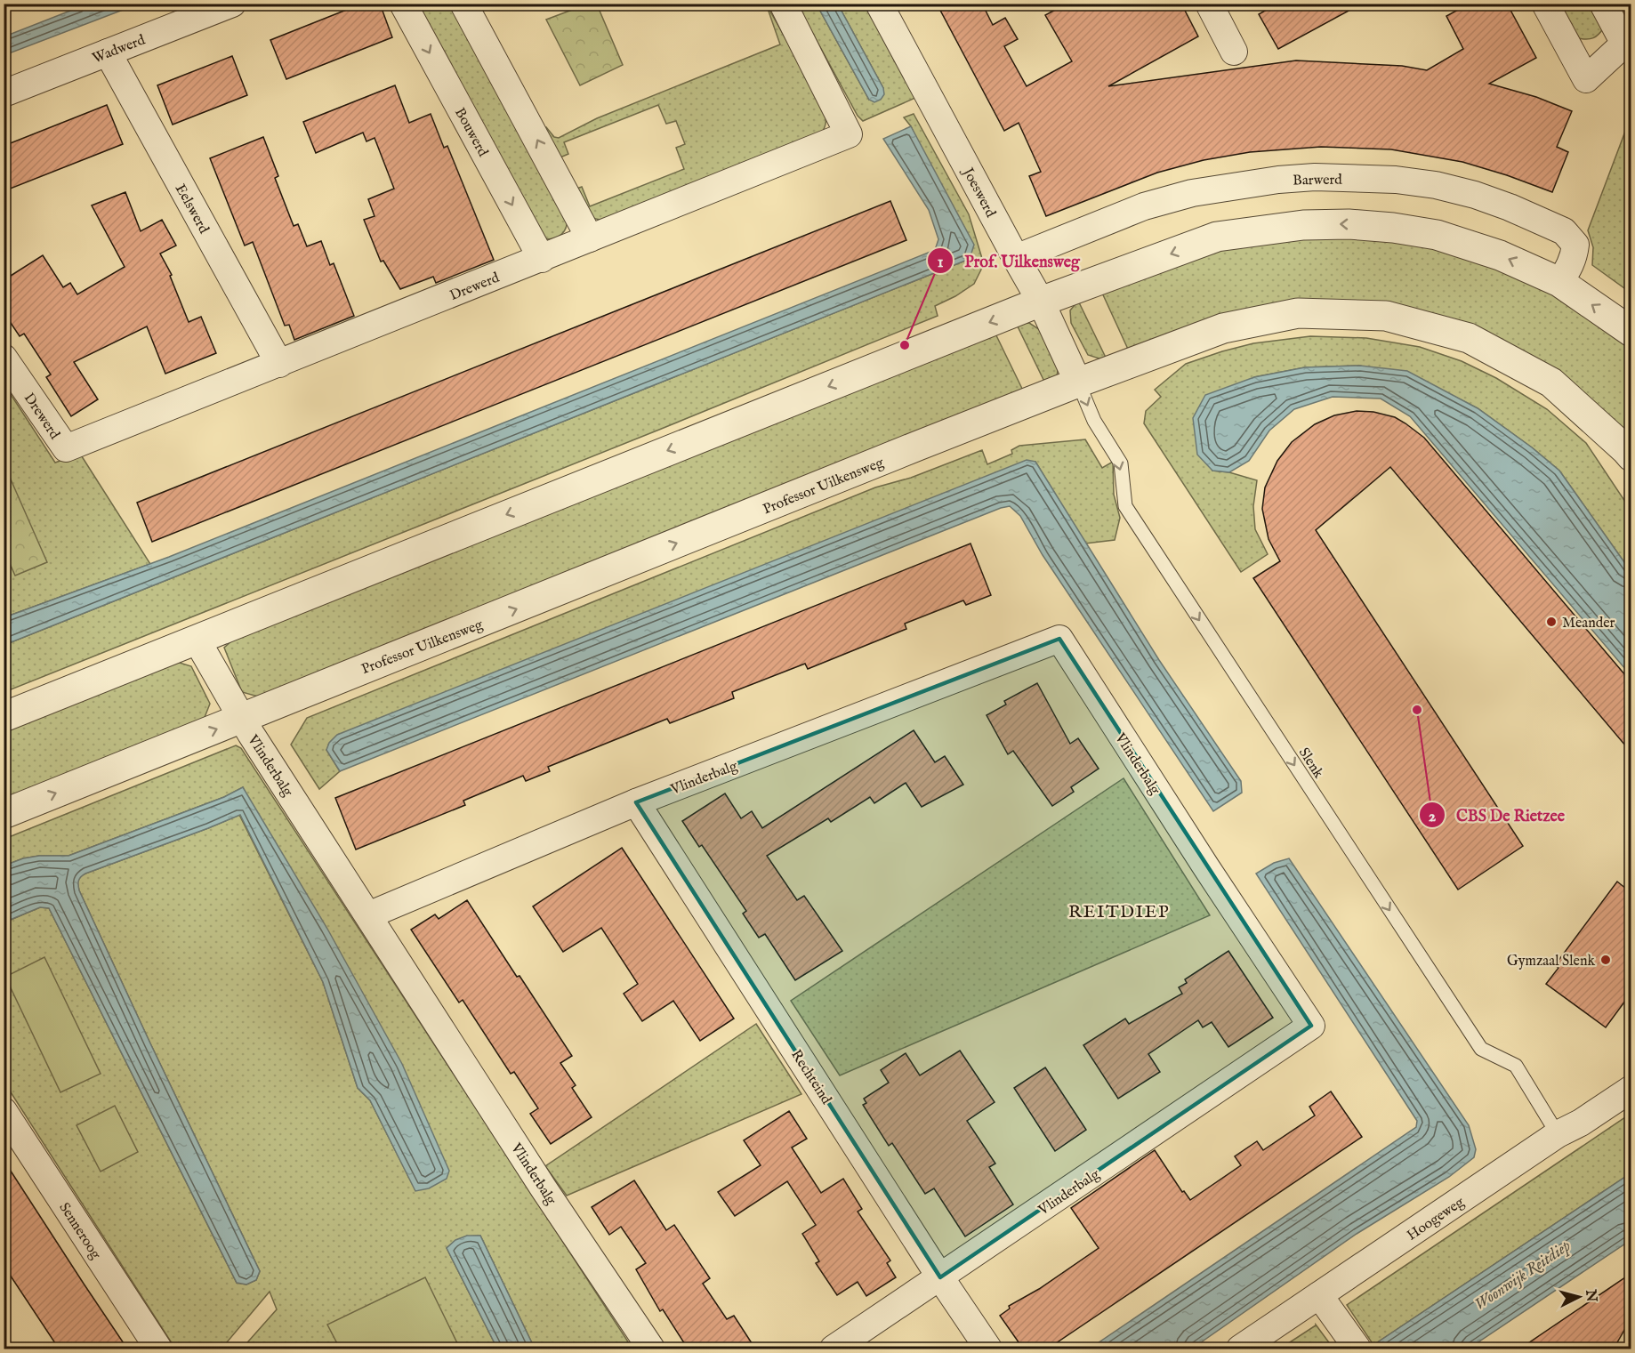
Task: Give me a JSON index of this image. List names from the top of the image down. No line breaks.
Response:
{"streets":{"street":["Wadwerd","Bouwerd","Barwerd","Joeswerd","Eelswerd","Drewerd","Professor Uilkensweg","Vlinderbalg","Rechteind","Hoogeweg","Senneroog"],"lane":["Slenk"]},"crossings":[["Wadwerd","Eelswerd"],["Bouwerd","Drewerd"],["Barwerd","Joeswerd"],["Joeswerd","Professor Uilkensweg"],["Joeswerd","Slenk"],["Eelswerd","Drewerd"],["Professor Uilkensweg","Slenk"],["Professor Uilkensweg","Vlinderbalg"],["Slenk","Hoogeweg"],["Vlinderbalg","Rechteind"]],"one_way":["Slenk"],"districts":["REITDIEP"],"water":["Woonwijk Reitdiep"],"places":["Prof. Uilkensweg","Meander","CBS De Rietzee","Gymzaal Slenk"],"north":"right"}
